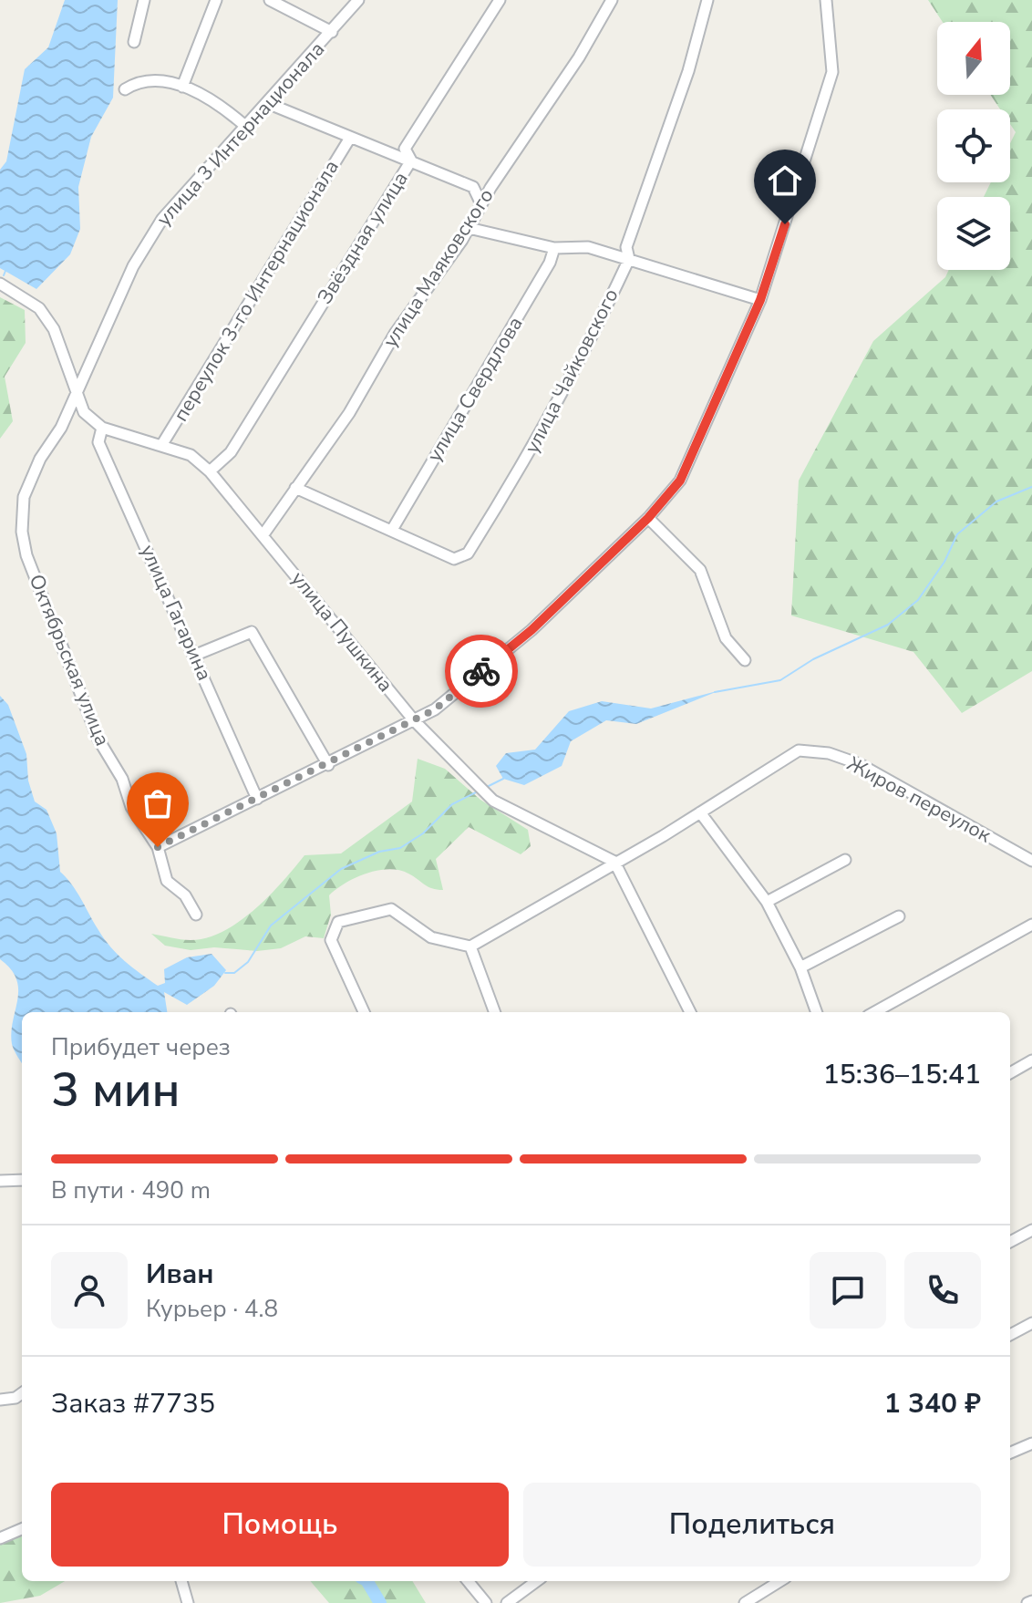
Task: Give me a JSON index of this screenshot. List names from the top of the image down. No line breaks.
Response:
{"streets":{"street":["улица 3 Интернационала","Звёздная улица","улица Маяковского","переулок 3-го Интернационала","улица Чайковского","улица Свердлова","улица Гагарина","улица Пушкина","Октябрьская улица","Жиров переулок"]},"crossings":[["улица 3 Интернационала","Октябрьская улица"],["Звёздная улица","улица Пушкина"],["улица Маяковского","улица Чайковского"],["улица Маяковского","улица Пушкина"],["переулок 3-го Интернационала","улица Пушкина"],["улица Чайковского","улица Свердлова"],["улица Гагарина","улица Пушкина"],["улица Пушкина","Жиров переулок"]],"north":"top","page":{"heading":["3 мин","Прибудет через","15:36–15:41"],"panel":["Иван","Курьер · 4.8","Заказ #7735","1 340 ₽"],"bar":"В пути · 490 m","buttons":["Помощь","Поделиться"]}}
